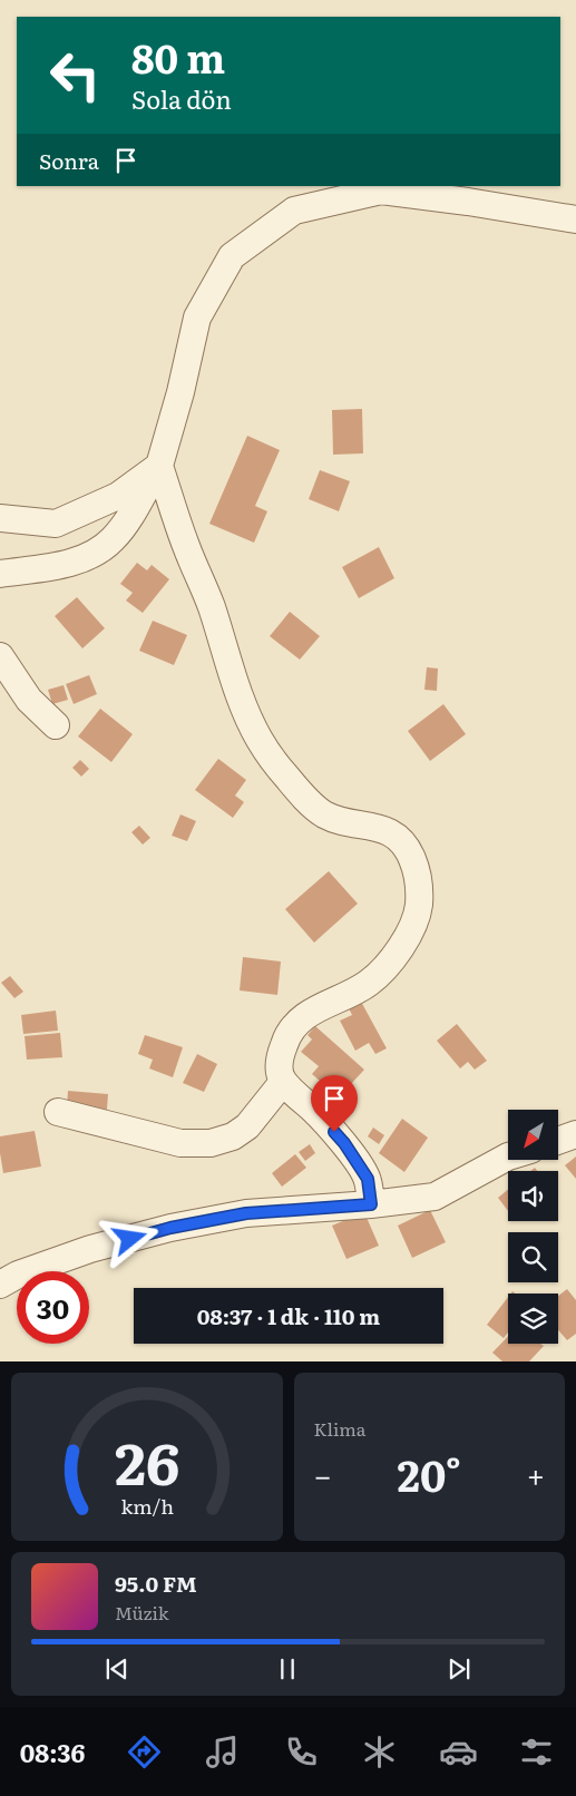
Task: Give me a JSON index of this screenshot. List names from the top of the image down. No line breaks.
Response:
{"north":"bottom left","page":{"turn":["80 m","Sola dön"],"then":"Sonra","limit":"30","trip":"08:37 · 1 dk · 110 m","tile":"Klima","heat":["−","20°","+"],"song":["95.0 FM","Müzik"],"tabs":"08:36","gauge":["26","km/h"]}}
